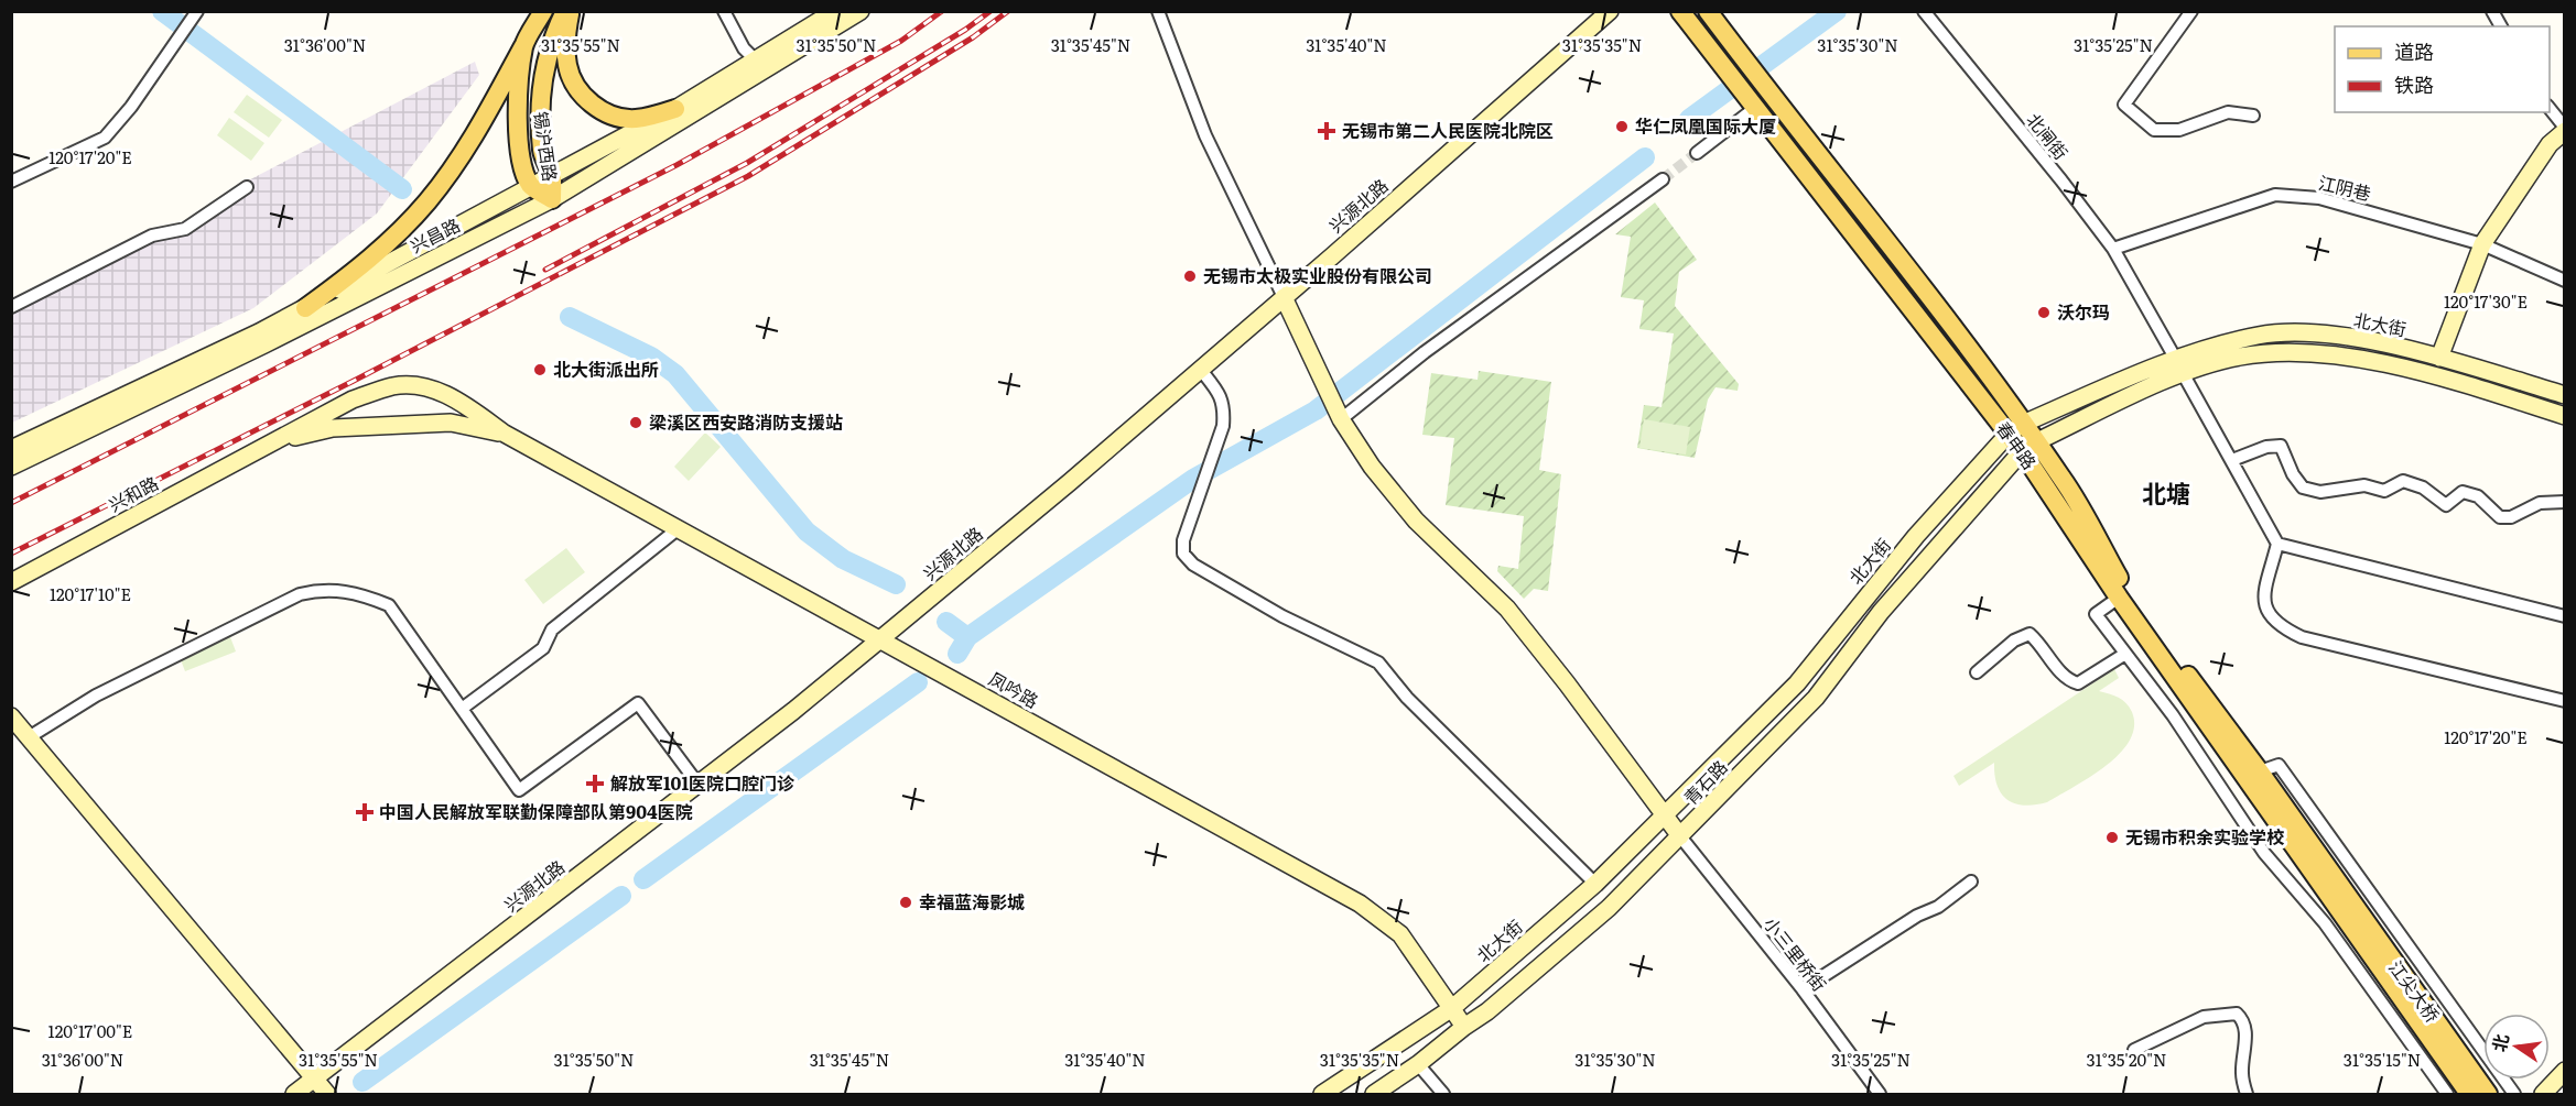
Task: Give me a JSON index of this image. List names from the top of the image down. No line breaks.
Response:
{"streets":{"main road":["锡沪西路","兴源北路","兴昌路","北大街","春申路","兴和路","凤吟路","青石路","江尖大桥"],"street":["北闸街","江阴巷","小三里桥街"]},"crossings":[["北闸街","江阴巷"],["北闸街","北大街"],["锡沪西路","兴昌路"],["兴源北路","凤吟路"],["北大街","春申路"],["北大街","凤吟路"],["北大街","青石路"],["春申路","青石路"],["春申路","江尖大桥"],["兴和路","凤吟路"],["凤吟路","青石路"],["青石路","小三里桥街"]],"districts":["北塘"],"places":{"other":["华仁凤凰国际大厦","无锡市太极实业股份有限公司","沃尔玛","北大街派出所","梁溪区西安路消防支援站","无锡市积余实验学校","幸福蓝海影城"],"health":["无锡市第二人民医院北院区","解放军101医院口腔门诊","中国人民解放军联勤保障部队第904医院"]},"legend":["道路","铁路"],"north":"left","coordinates":["31°36'00\"N","31°35'55\"N","31°35'50\"N","31°35'45\"N","31°35'40\"N","31°35'35\"N","31°35'30\"N","31°35'25\"N","120°17'20\"E","120°17'30\"E","120°17'10\"E","120°17'00\"E","31°35'20\"N","31°35'15\"N"]}
